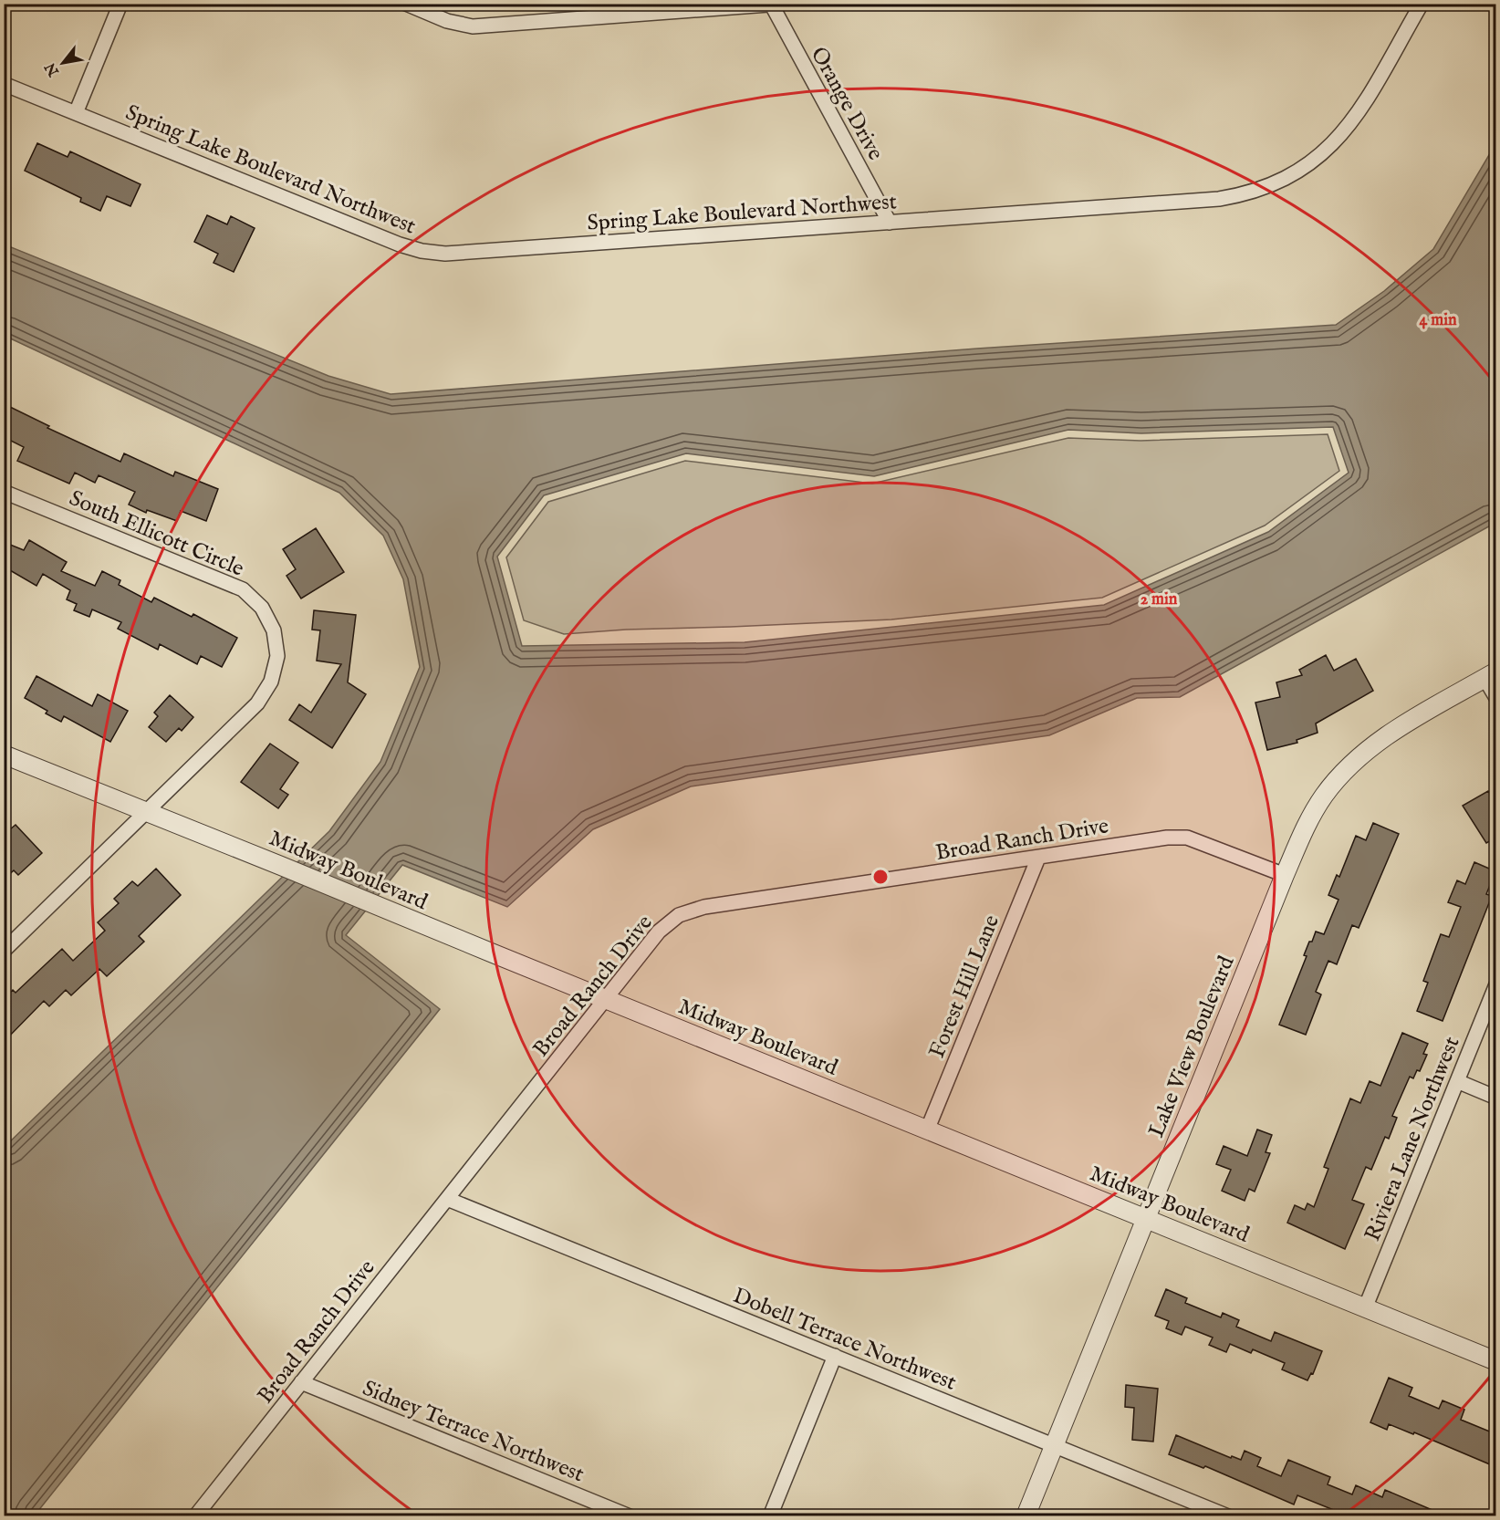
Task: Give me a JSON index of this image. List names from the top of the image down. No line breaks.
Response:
{"streets":{"street":["Orange Drive","Spring Lake Boulevard Northwest","South Ellicott Circle","Broad Ranch Drive","Midway Boulevard","Forest Hill Lane","Lake View Boulevard","Riviera Lane Northwest","Dobell Terrace Northwest","Sidney Terrace Northwest"]},"crossings":[["Orange Drive","Spring Lake Boulevard Northwest"],["South Ellicott Circle","Midway Boulevard"],["Broad Ranch Drive","Midway Boulevard"],["Broad Ranch Drive","Forest Hill Lane"],["Broad Ranch Drive","Lake View Boulevard"],["Broad Ranch Drive","Dobell Terrace Northwest"],["Broad Ranch Drive","Sidney Terrace Northwest"],["Midway Boulevard","Forest Hill Lane"],["Midway Boulevard","Lake View Boulevard"],["Midway Boulevard","Riviera Lane Northwest"],["Lake View Boulevard","Dobell Terrace Northwest"]],"north":"bottom left","rings":["4 min","2 min"]}
